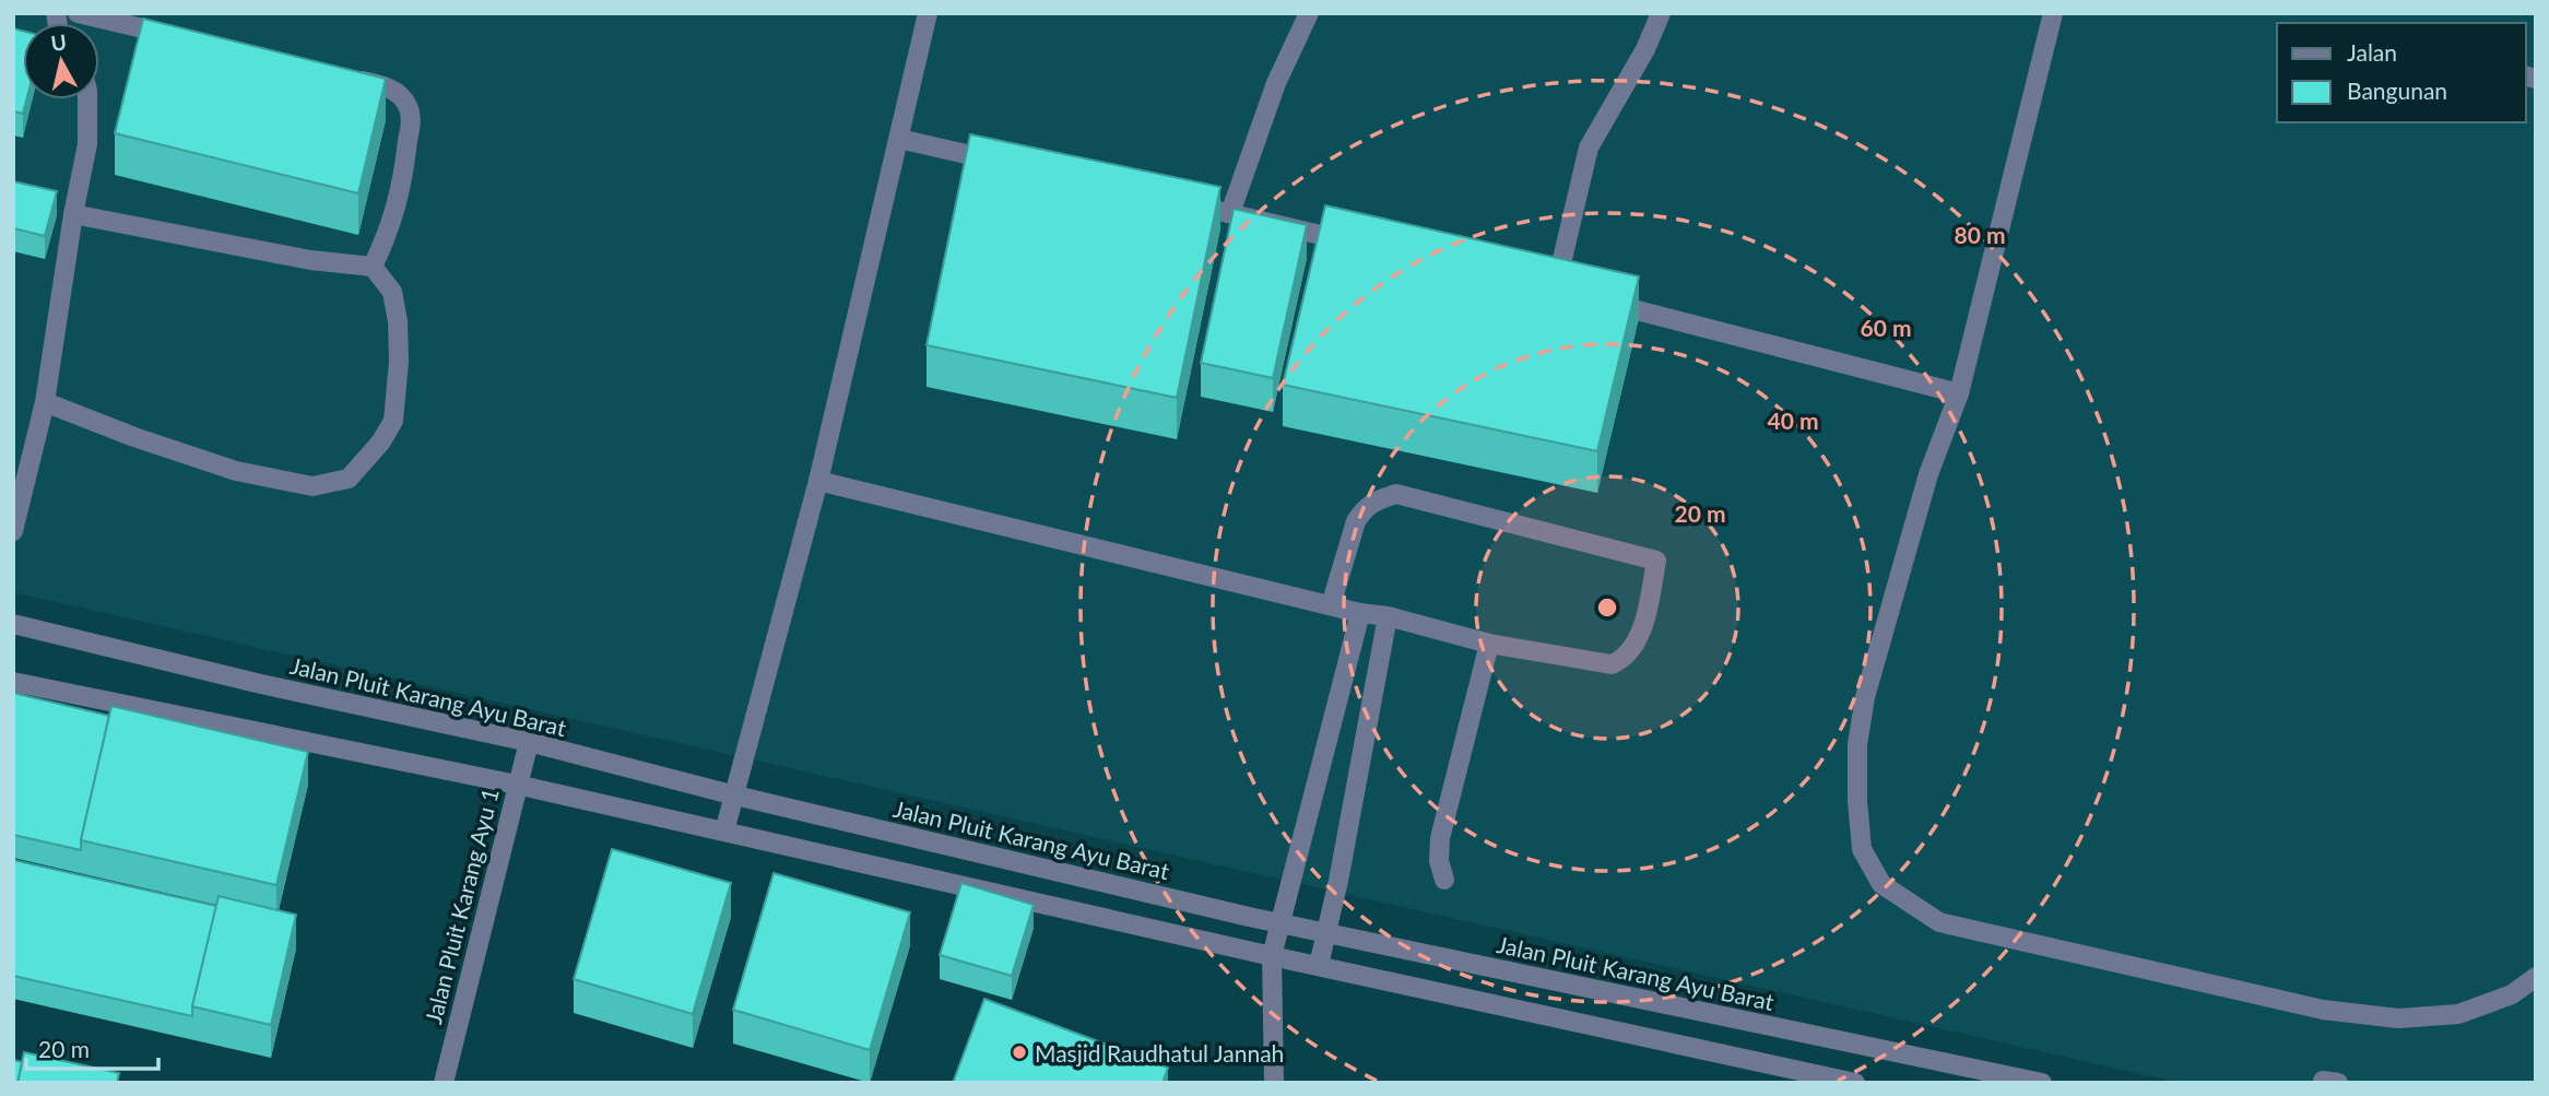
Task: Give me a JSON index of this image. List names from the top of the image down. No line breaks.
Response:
{"streets":{"street":["Jalan Pluit Karang Ayu Barat","Jalan Pluit Karang Ayu 1"]},"crossings":[["Jalan Pluit Karang Ayu Barat","Jalan Pluit Karang Ayu 1"]],"places":["Masjid Raudhatul Jannah"],"legend":["Jalan","Bangunan"],"scale_bar":"20 m","north":"top","rings":["80 m","60 m","40 m","20 m"]}
